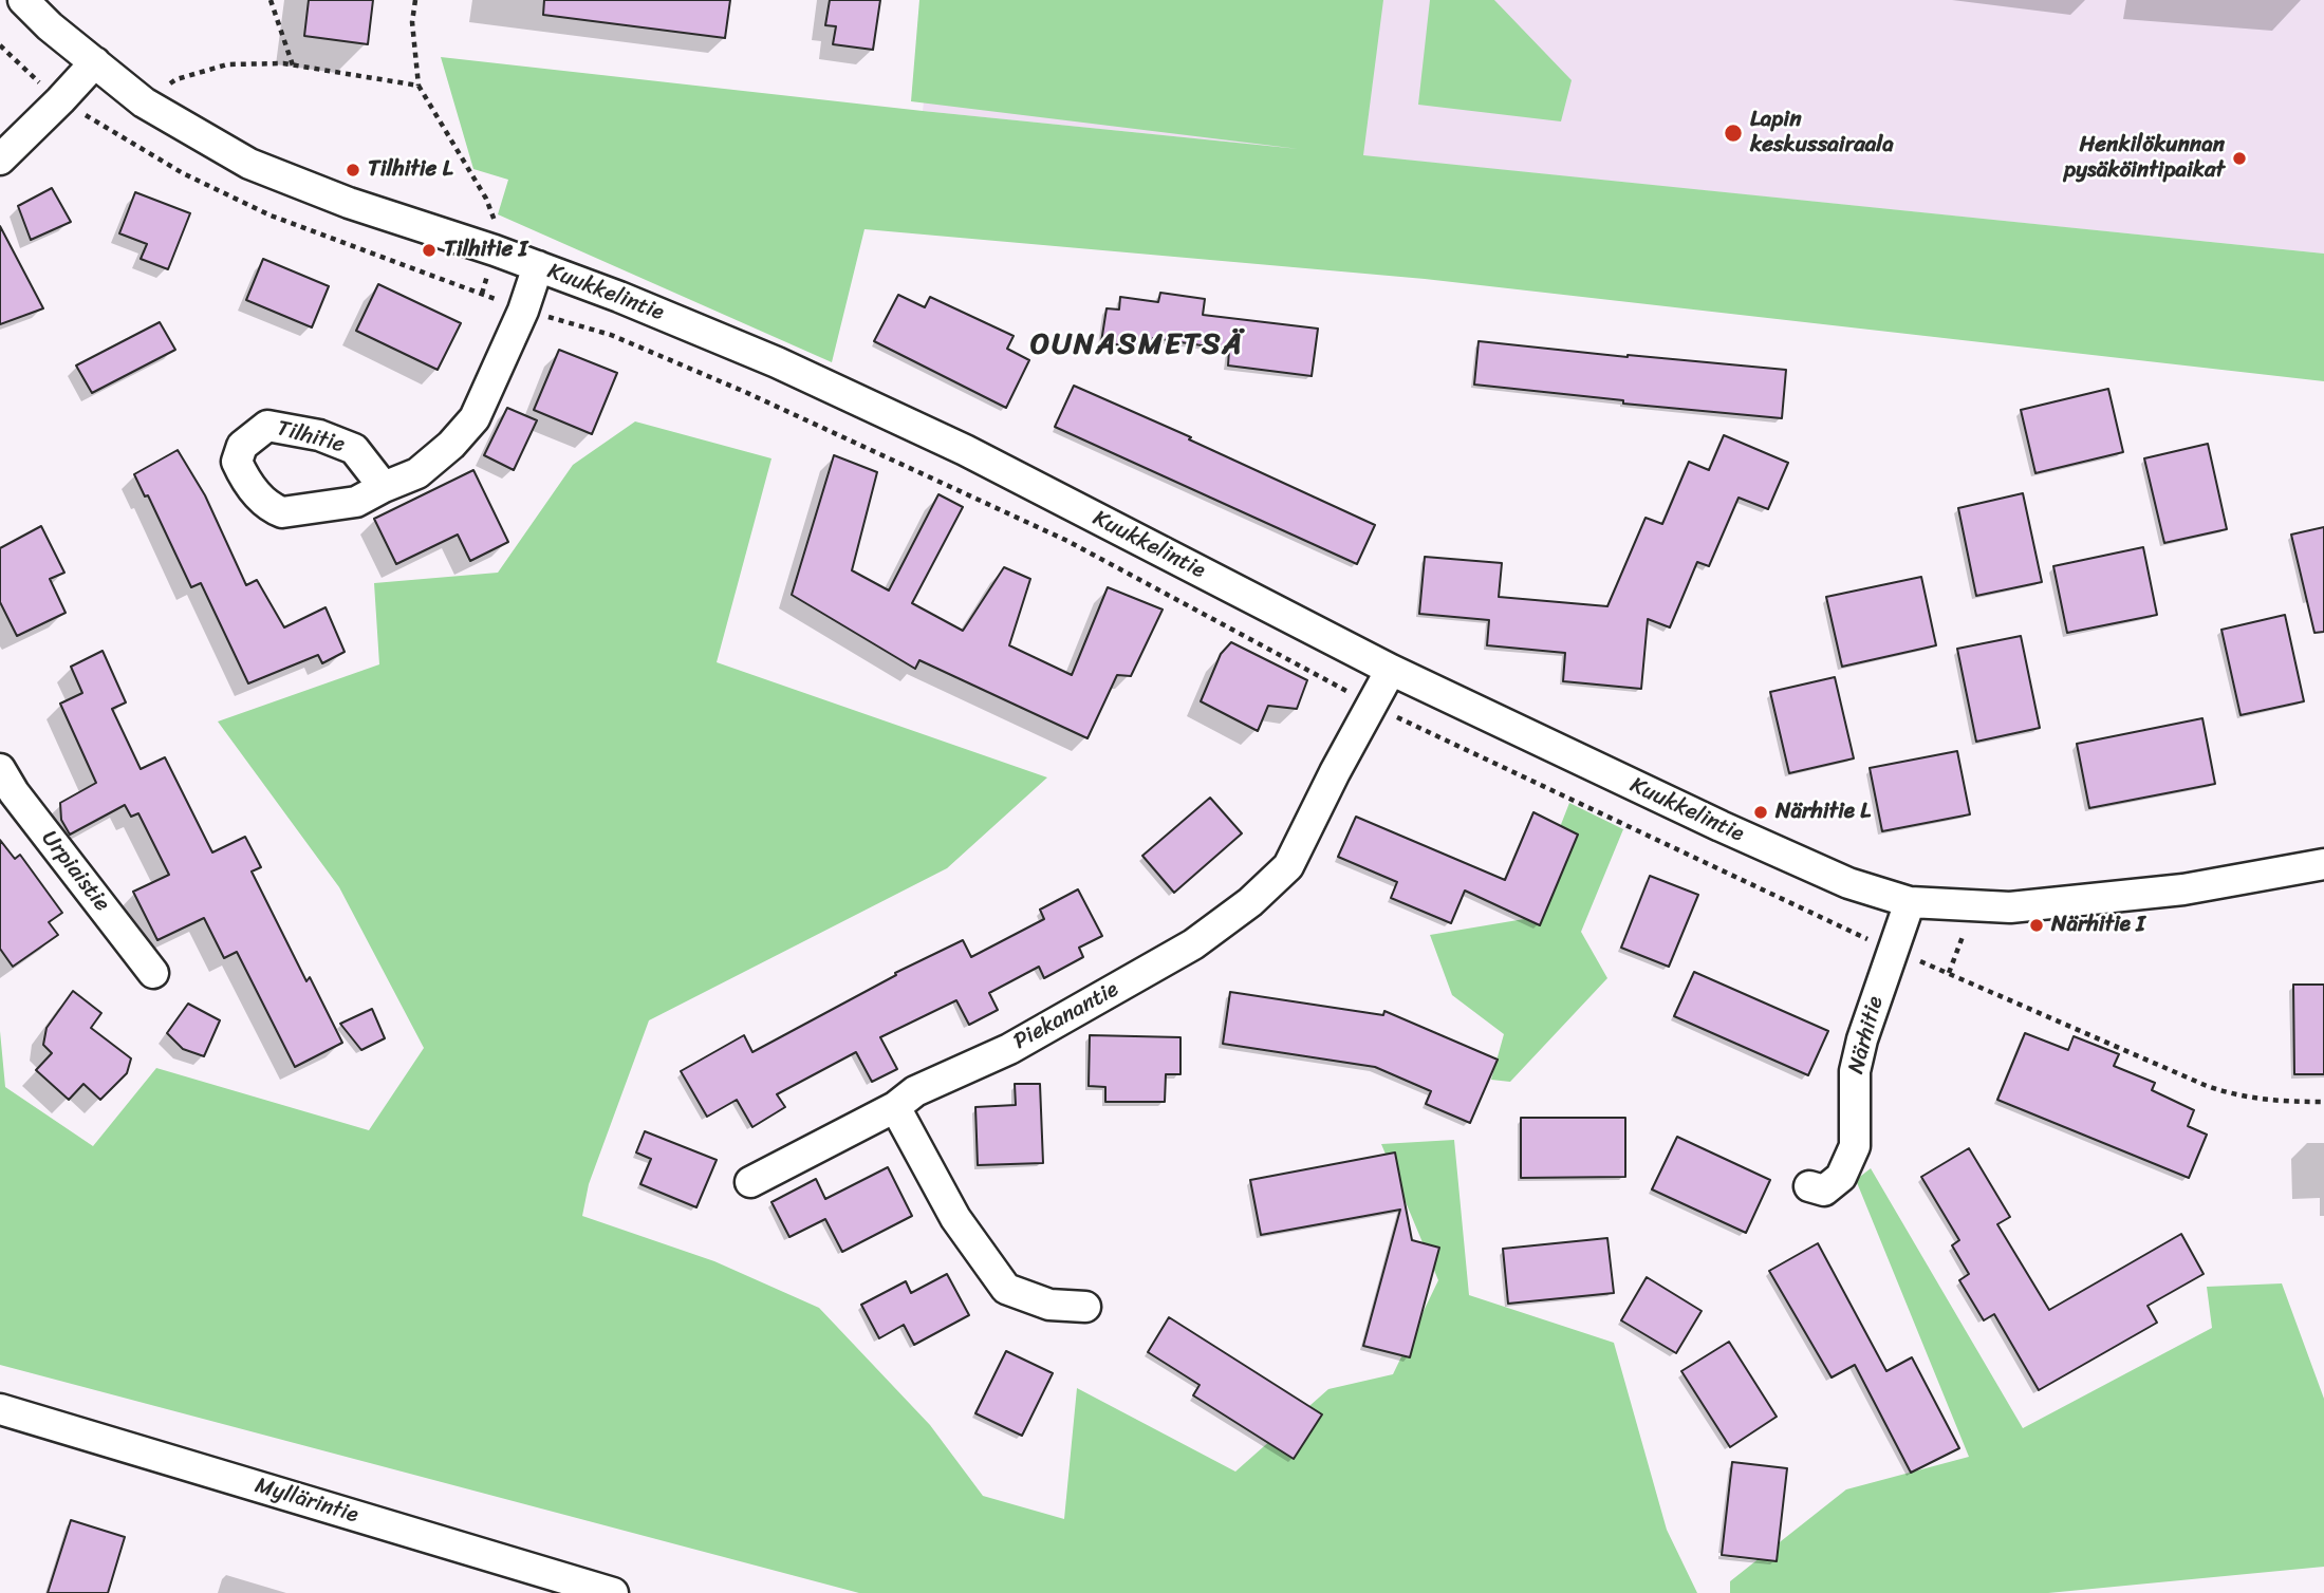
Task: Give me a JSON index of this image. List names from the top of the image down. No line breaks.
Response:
{"streets":{"street":["Kuukkelintie","Urpiaistie","Piekanantie","Närhitie","Myllärintie"]},"crossings":[["Kuukkelintie","Piekanantie"],["Kuukkelintie","Närhitie"]],"districts":["OUNASMETSÄ"],"places":["Lapin keskussairaala","Henkilökunnan pysäköintipaikat","Tilhitie L","Tilhitie I","Närhitie L","Närhitie I"]}
